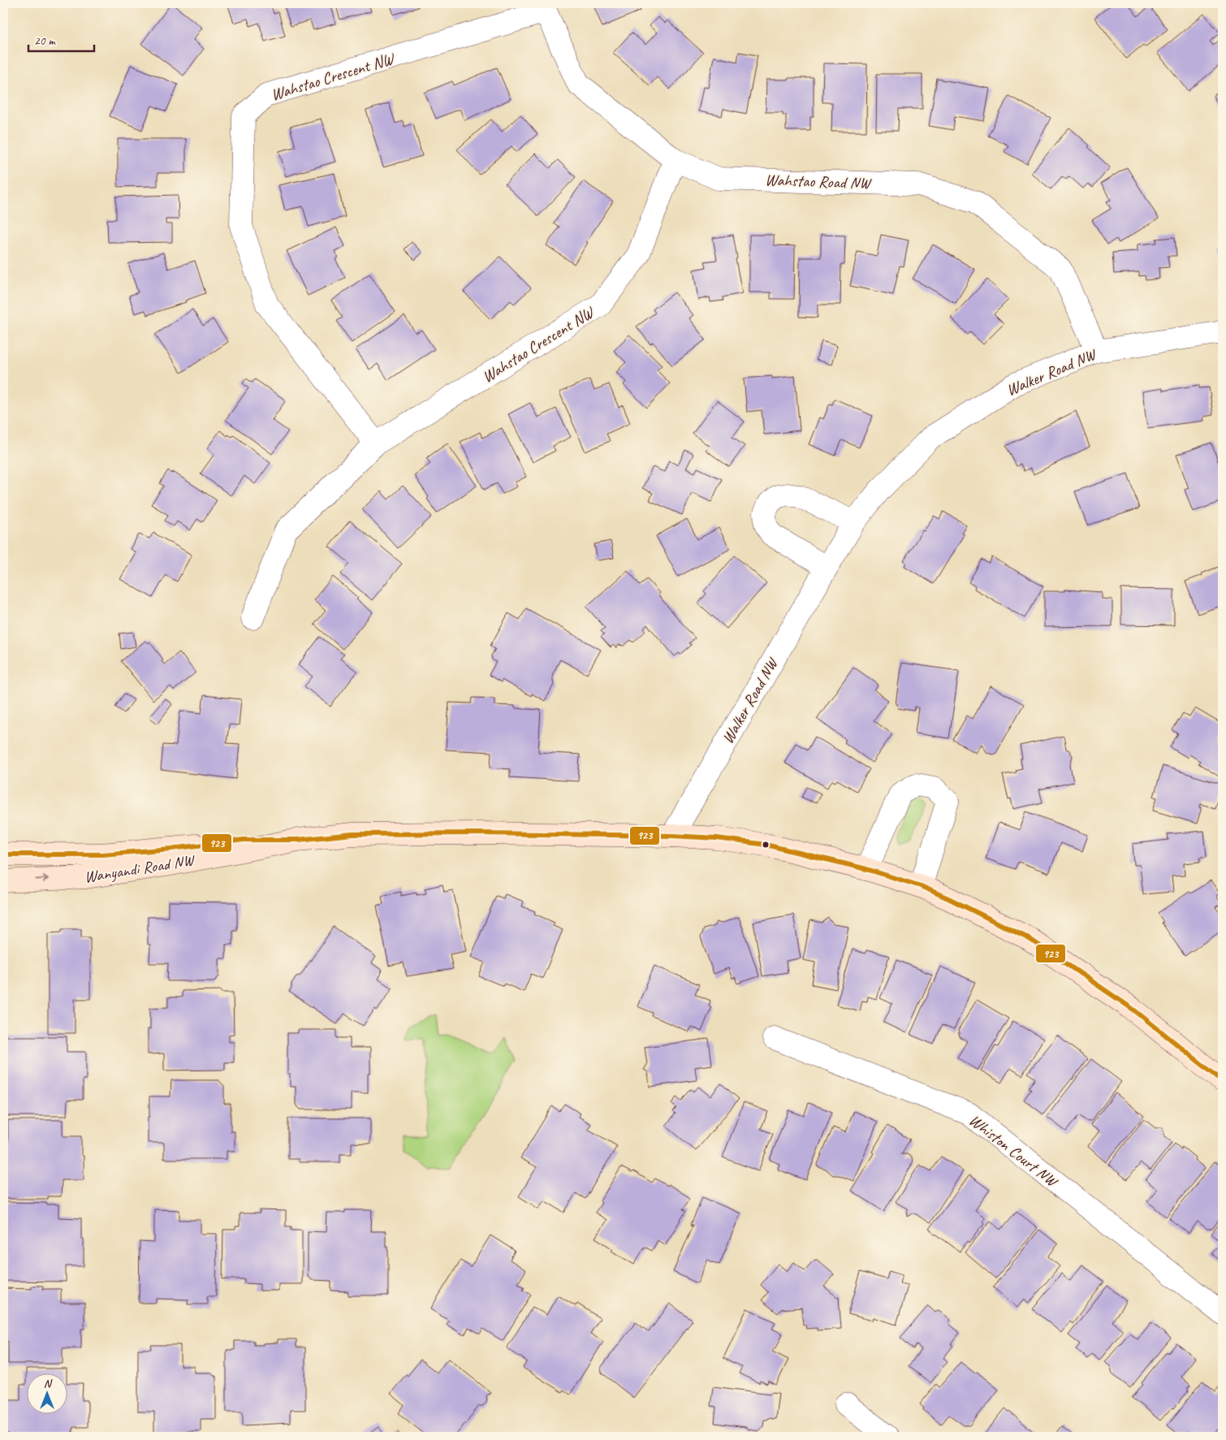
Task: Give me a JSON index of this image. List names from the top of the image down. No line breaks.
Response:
{"streets":{"street":["Wahstao Crescent NW","Wahstao Road NW","Walker Road NW","Wanyandi Road NW","Whiston Court NW"]},"crossings":[["Wahstao Crescent NW","Wahstao Road NW"],["Wahstao Road NW","Walker Road NW"],["Walker Road NW","Wanyandi Road NW"]],"lines":["transit line 923"],"scale_bar":"20 m","north":"top"}
